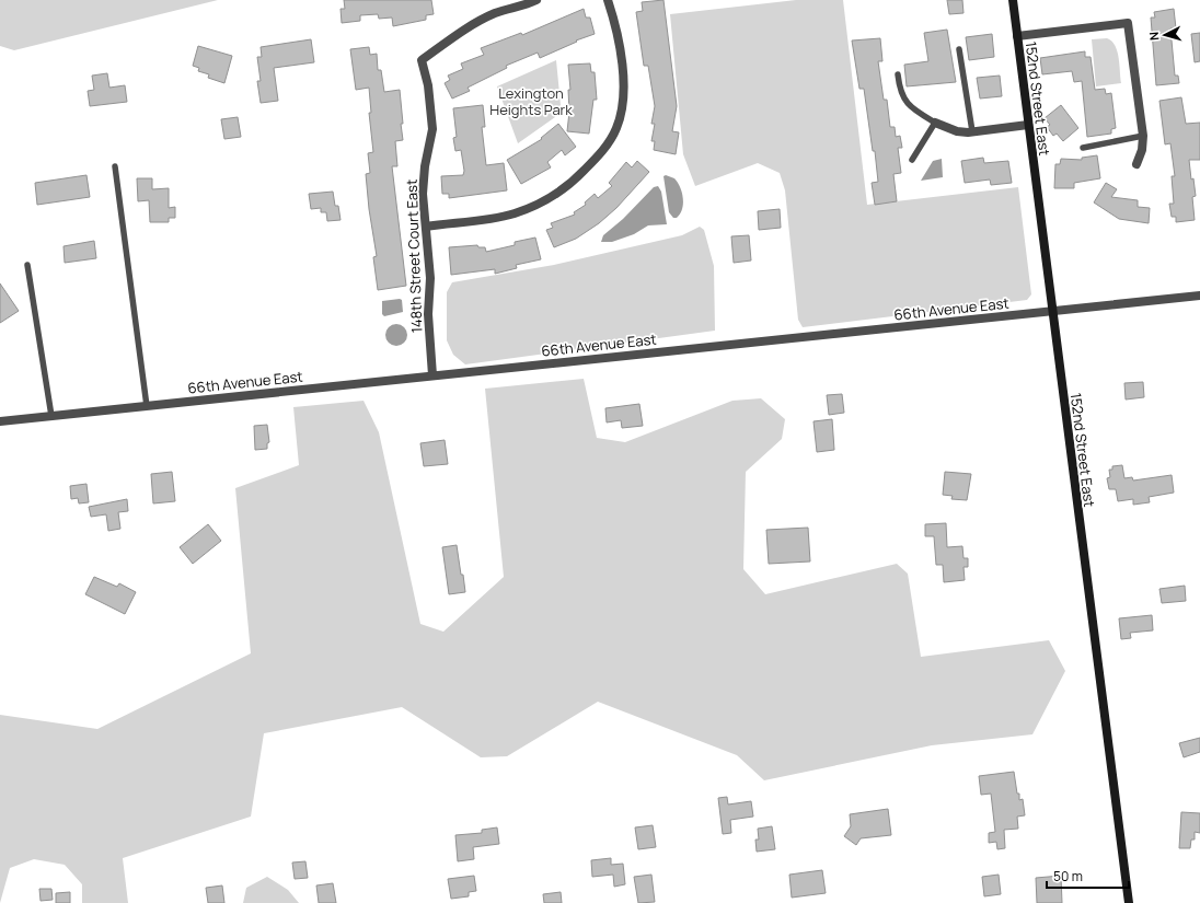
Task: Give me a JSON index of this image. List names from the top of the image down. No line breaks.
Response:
{"streets":{"street":["152nd Street East","148th Street Court East","66th Avenue East"]},"crossings":[["152nd Street East","66th Avenue East"],["148th Street Court East","66th Avenue East"]],"parks":["Lexington Heights Park"],"scale_bar":"50 m","north":"left"}
